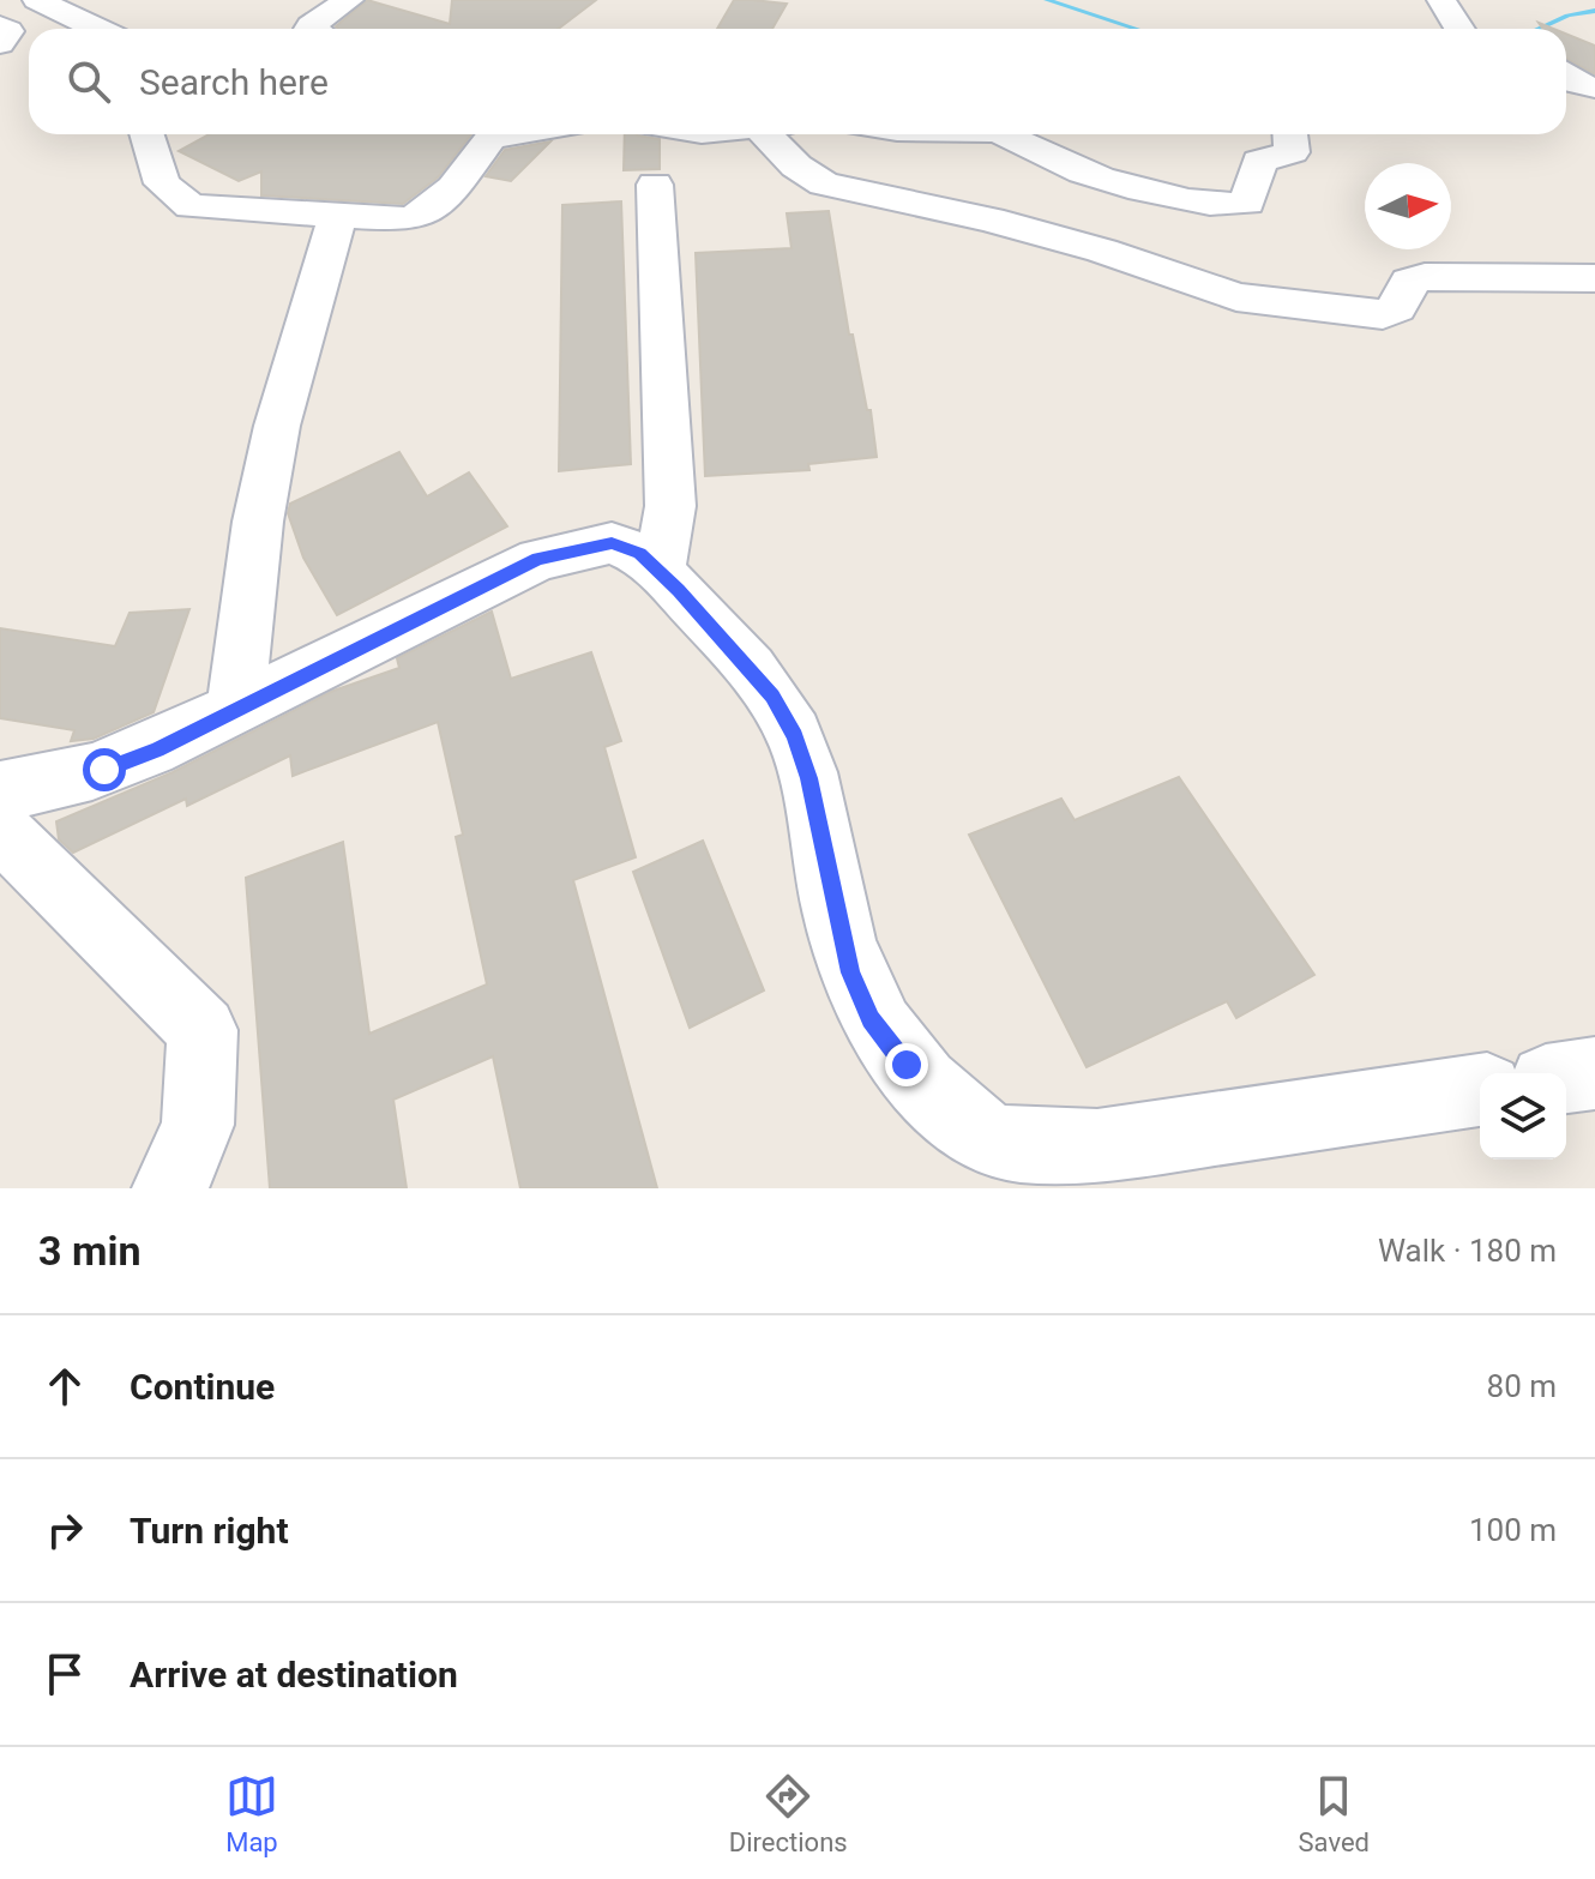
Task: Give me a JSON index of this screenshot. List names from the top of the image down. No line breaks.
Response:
{"north":"right","page":{"search":"Search here","heading":["3 min","Walk · 180 m"],"list":[["Continue","80 m"],["Turn right","100 m"],"Arrive at destination"],"nav":["Map","Directions","Saved"]}}
